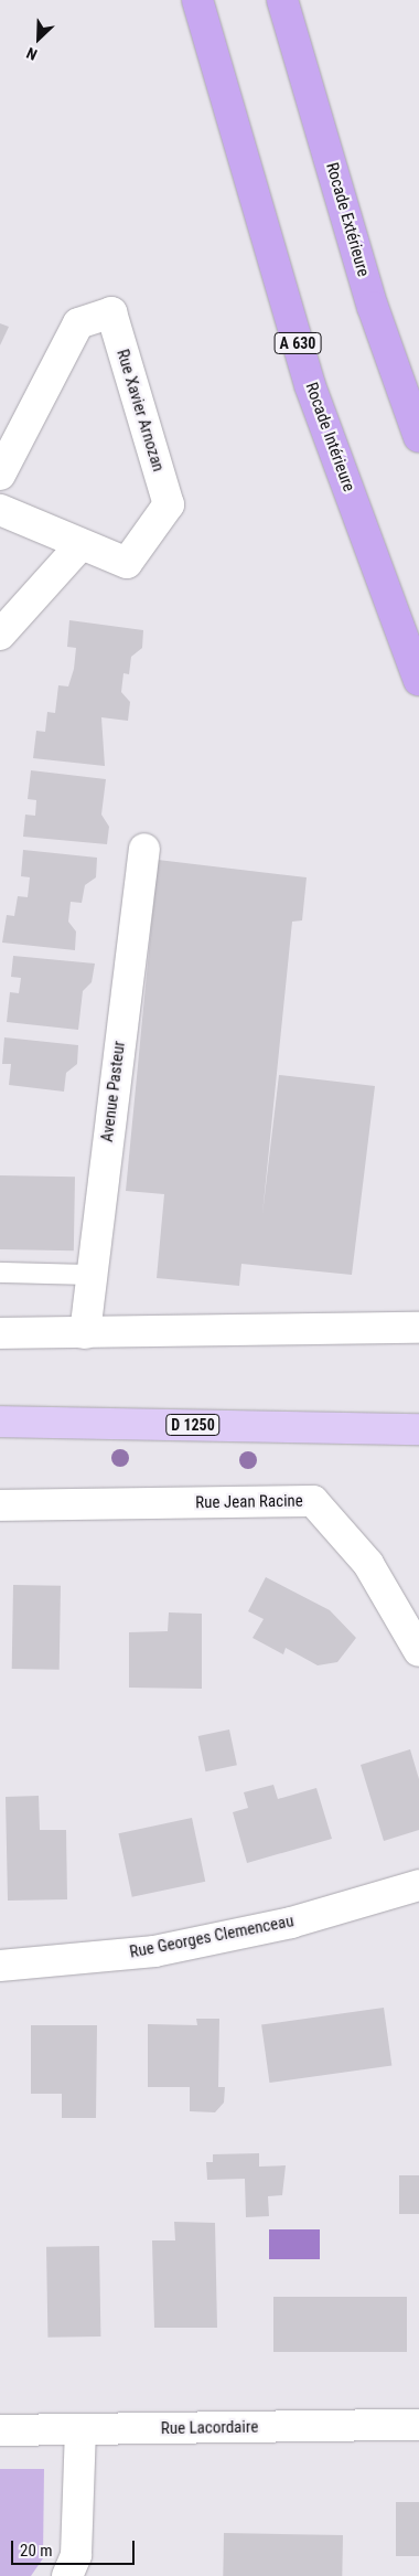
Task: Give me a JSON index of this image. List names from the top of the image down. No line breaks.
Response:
{"streets":{"highway":["Rocade Extérieure","A 630","Rocade Intérieure"],"main road":["D 1250"],"street":["Rue Xavier Arnozan","Avenue Pasteur","Rue Jean Racine","Rue Georges Clemenceau","Rue Lacordaire"]},"scale_bar":"20 m","north":"bottom left"}
